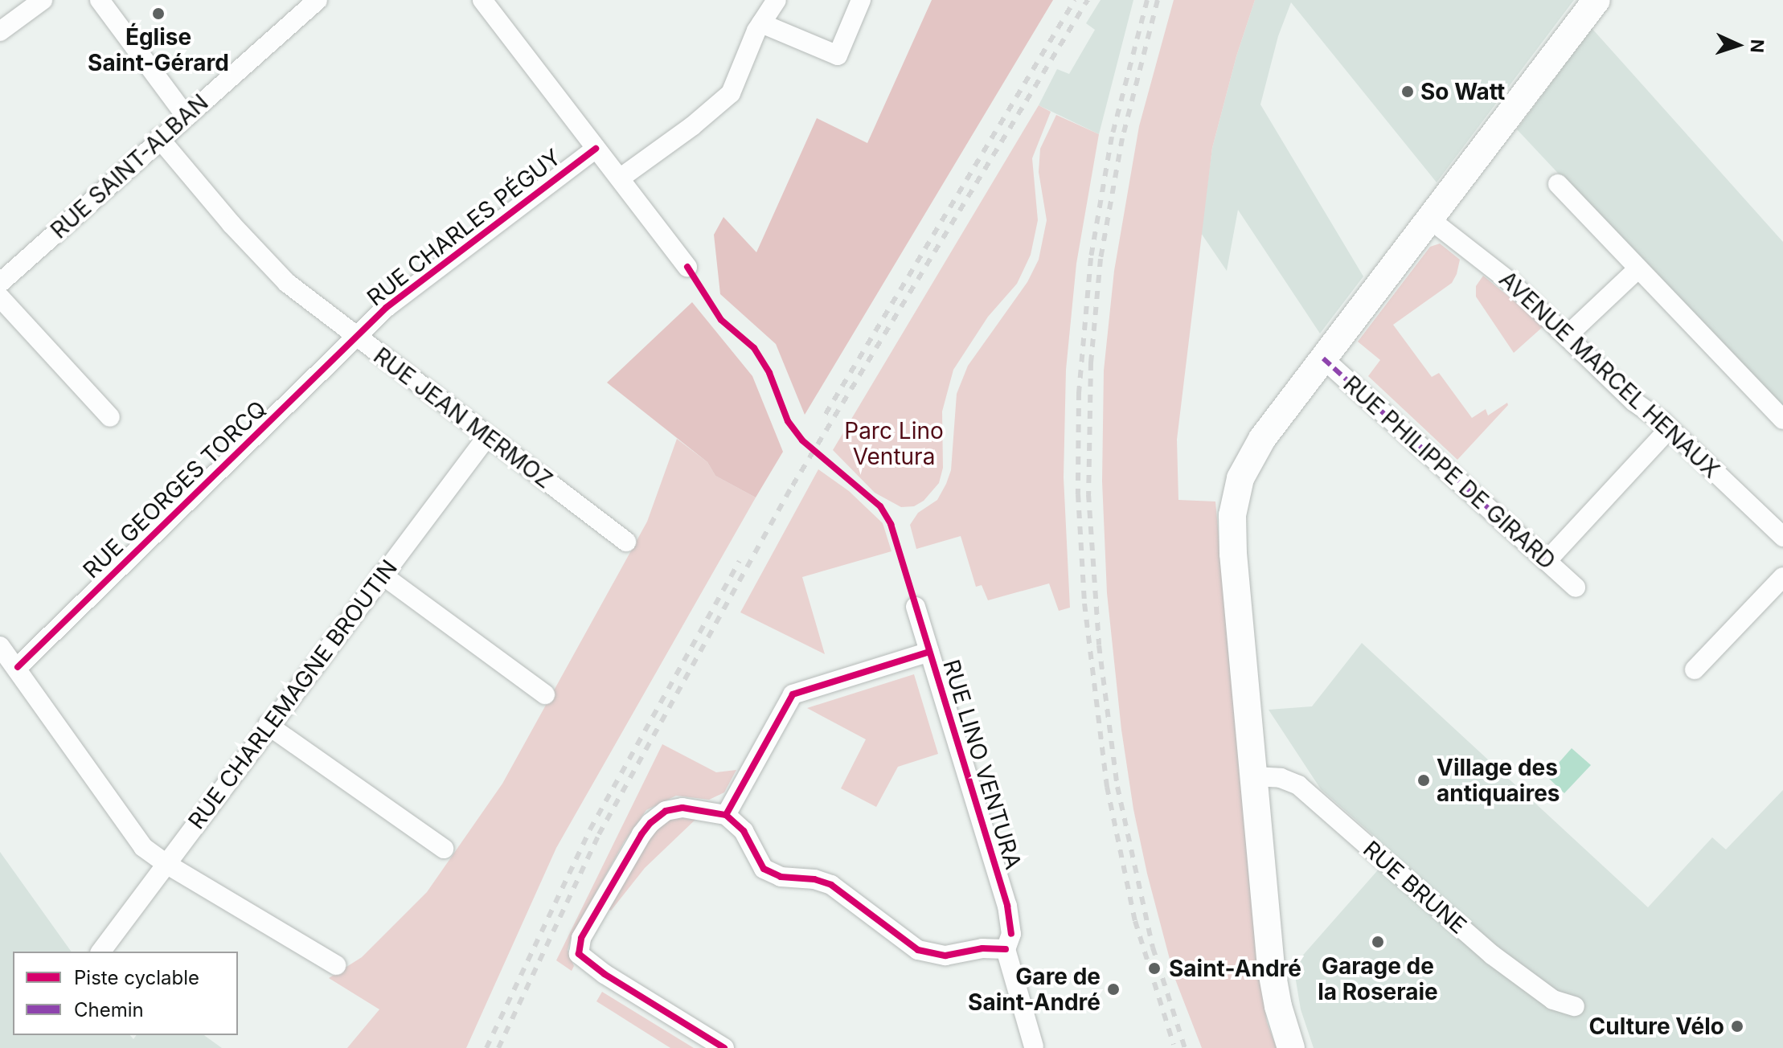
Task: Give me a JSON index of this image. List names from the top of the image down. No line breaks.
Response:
{"streets":{"street":["RUE SAINT-ALBAN","RUE CHARLES PÉGUY","AVENUE MARCEL HENAUX","RUE JEAN MERMOZ","RUE PHILIPPE DE GIRARD","RUE GEORGES TORCQ","RUE CHARLEMAGNE BROUTIN","RUE LINO VENTURA","RUE BRUNE"]},"crossings":[["RUE SAINT-ALBAN","RUE JEAN MERMOZ"],["RUE CHARLES PÉGUY","RUE JEAN MERMOZ"],["RUE CHARLES PÉGUY","RUE GEORGES TORCQ"],["RUE JEAN MERMOZ","RUE GEORGES TORCQ"],["RUE JEAN MERMOZ","RUE CHARLEMAGNE BROUTIN"]],"parks":["Parc Lino Ventura"],"places":["Église Saint-Gérard","So Watt","Village des antiquaires","Garage de la Roseraie","Saint-André","Gare de Saint-André","Culture Vélo"],"legend":["Piste cyclable","Chemin"],"north":"right"}
